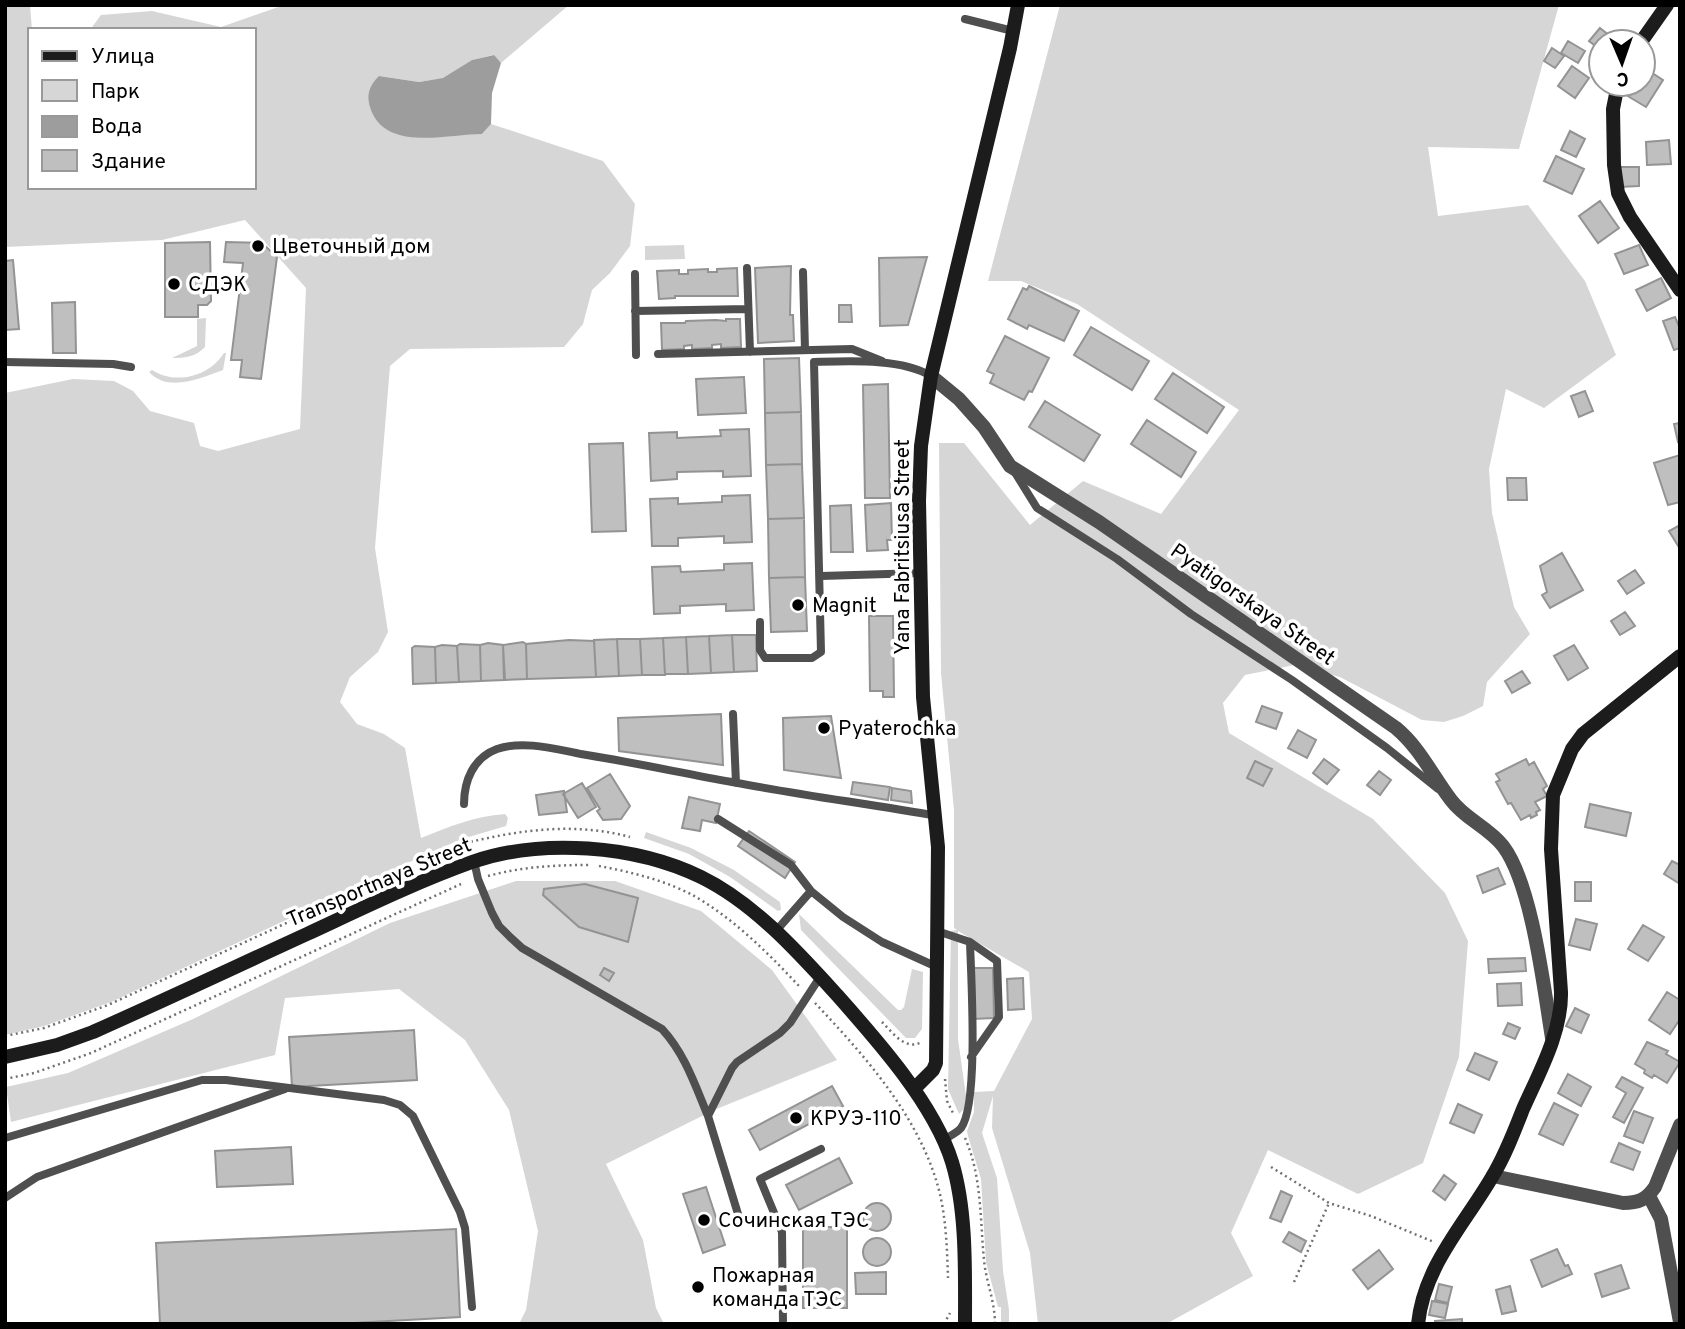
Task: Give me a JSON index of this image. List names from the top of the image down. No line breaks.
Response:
{"streets":{"main road":["Yana Fabritsiusa Street","Transportnaya Street"],"street":["Pyatigorskaya Street"]},"crossings":[["Yana Fabritsiusa Street","Pyatigorskaya Street"],["Yana Fabritsiusa Street","Transportnaya Street"]],"places":["Цветочный дом","СДЭК","Magnit","Pyaterochka","КРУЭ-110","Сочинская ТЭС","Пожарная команда ТЭС"],"legend":["Улица","Парк","Вода","Здание"],"north":"bottom"}
